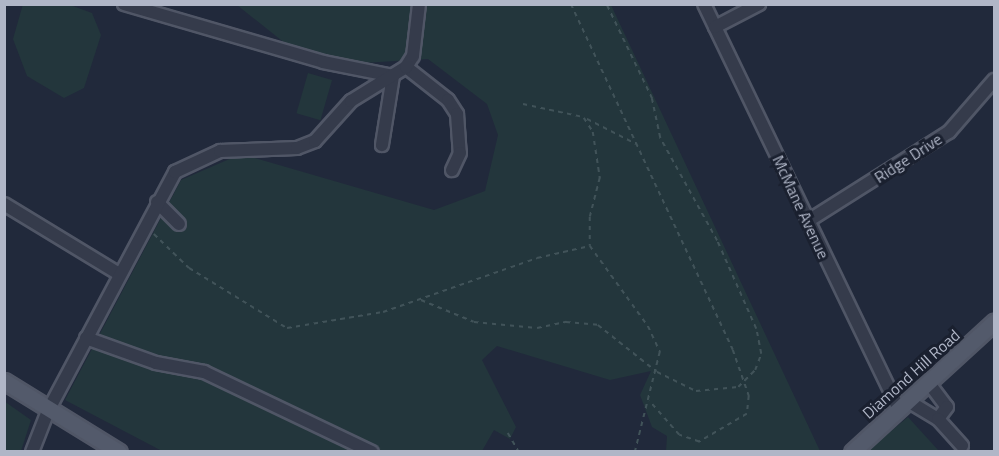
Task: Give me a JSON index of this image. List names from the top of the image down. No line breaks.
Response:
{"streets":{"main road":["Diamond Hill Road"],"street":["Ridge Drive","McMane Avenue"]},"crossings":[["Ridge Drive","McMane Avenue"],["McMane Avenue","Diamond Hill Road"]]}
